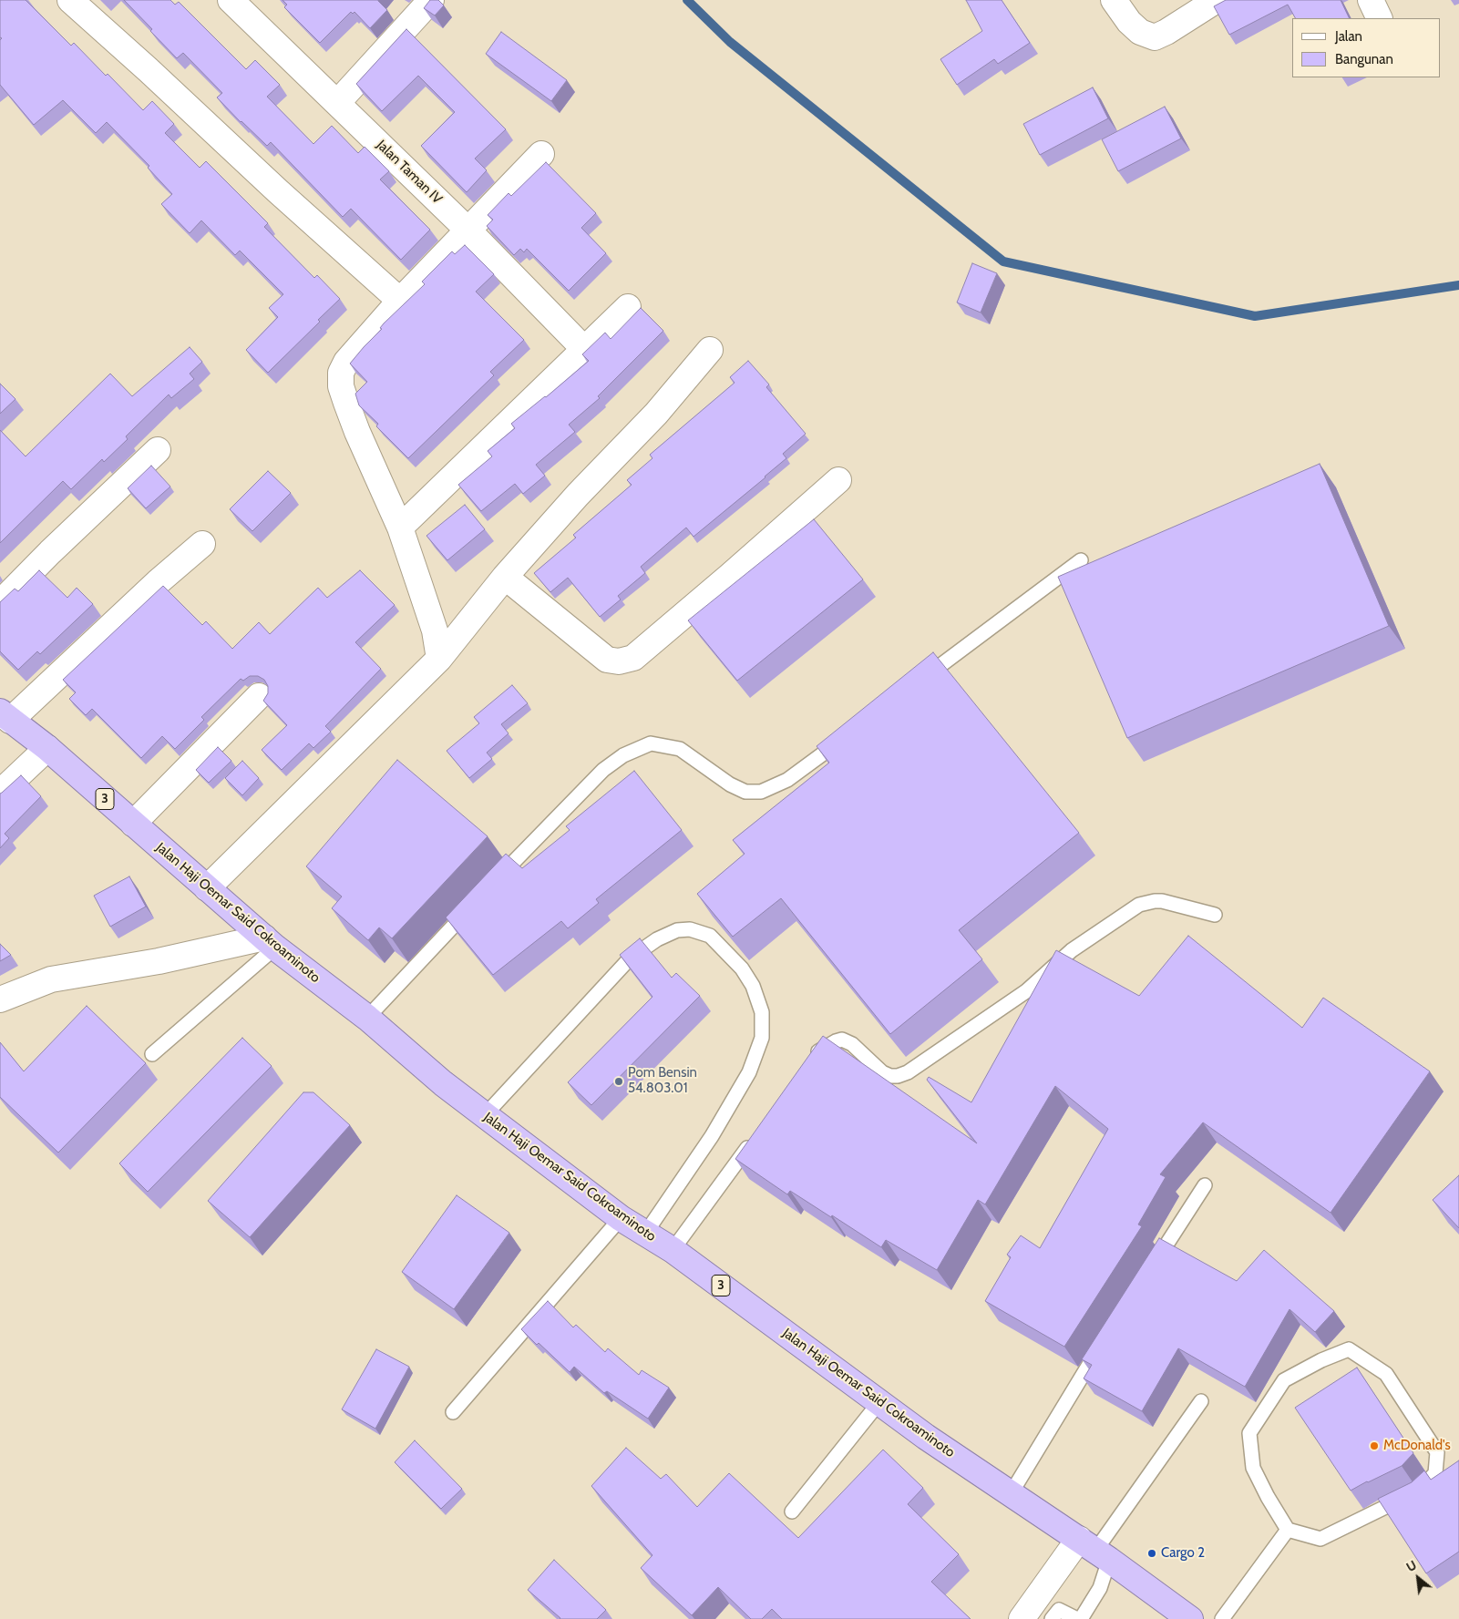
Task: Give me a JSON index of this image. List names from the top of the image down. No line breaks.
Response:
{"streets":{"highway":["3","Jalan Haji Oemar Said Cokroaminoto"],"street":["Jalan Taman IV"]},"places":["Pom Bensin 54.803.01","McDonald's","Cargo 2"],"legend":["Jalan","Bangunan"],"north":"top left"}
